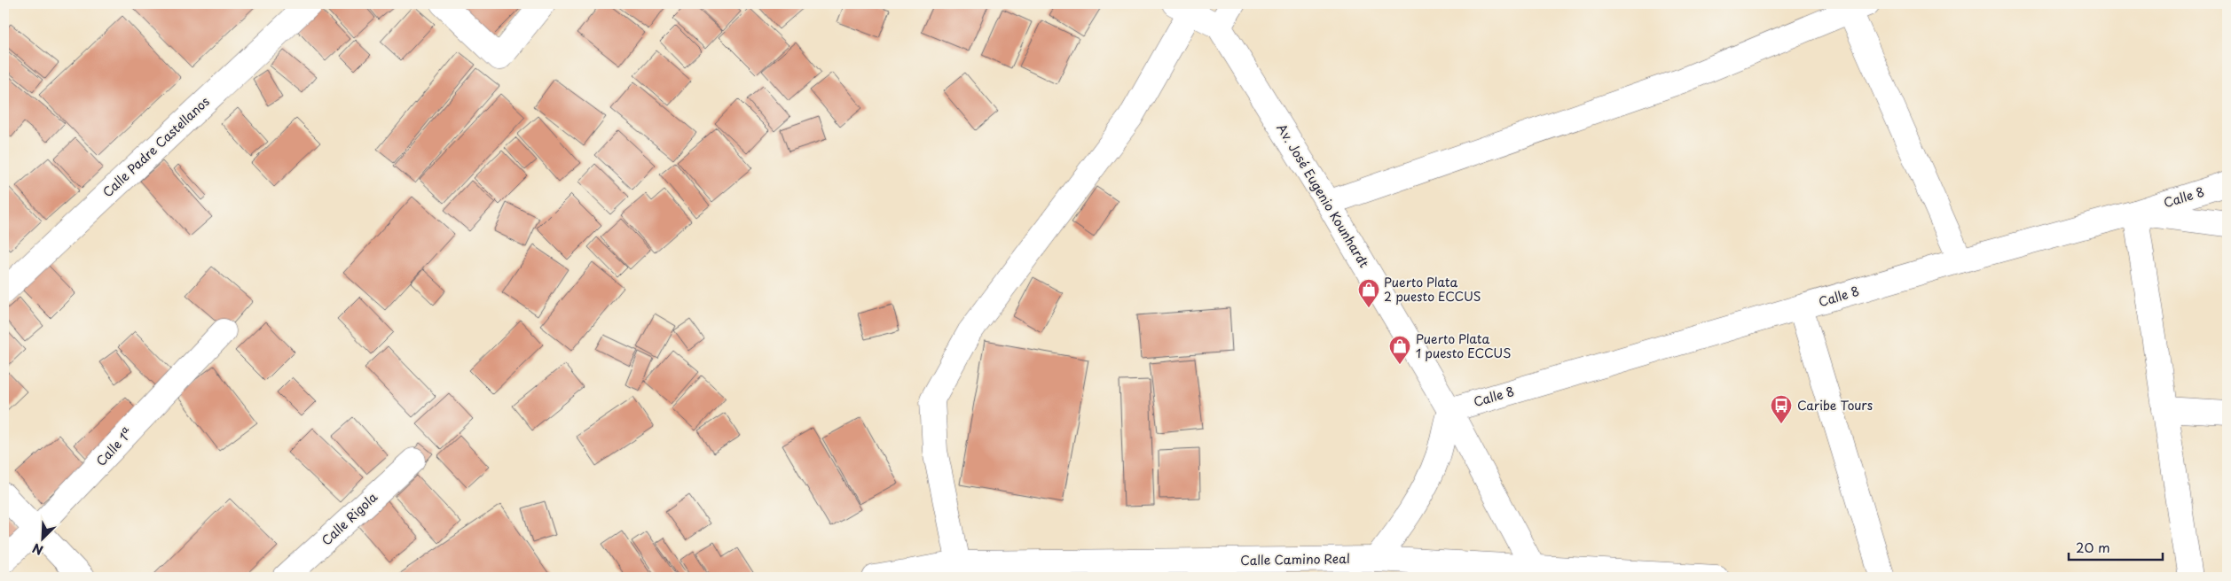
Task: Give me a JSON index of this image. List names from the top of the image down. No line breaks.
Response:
{"streets":{"street":["Calle Padre Castellanos","Av. José Eugenio Kounhardt","Calle 8","Calle 1ª","Calle Rigola","Calle Camino Real"]},"crossings":[["Av. José Eugenio Kounhardt","Calle 8"],["Av. José Eugenio Kounhardt","Calle Camino Real"]],"places":{"shop":["Puerto Plata 2 puesto ECCUS","Puerto Plata 1 puesto ECCUS"],"bus stop":["Caribe Tours"]},"scale_bar":"20 m","north":"bottom left"}
